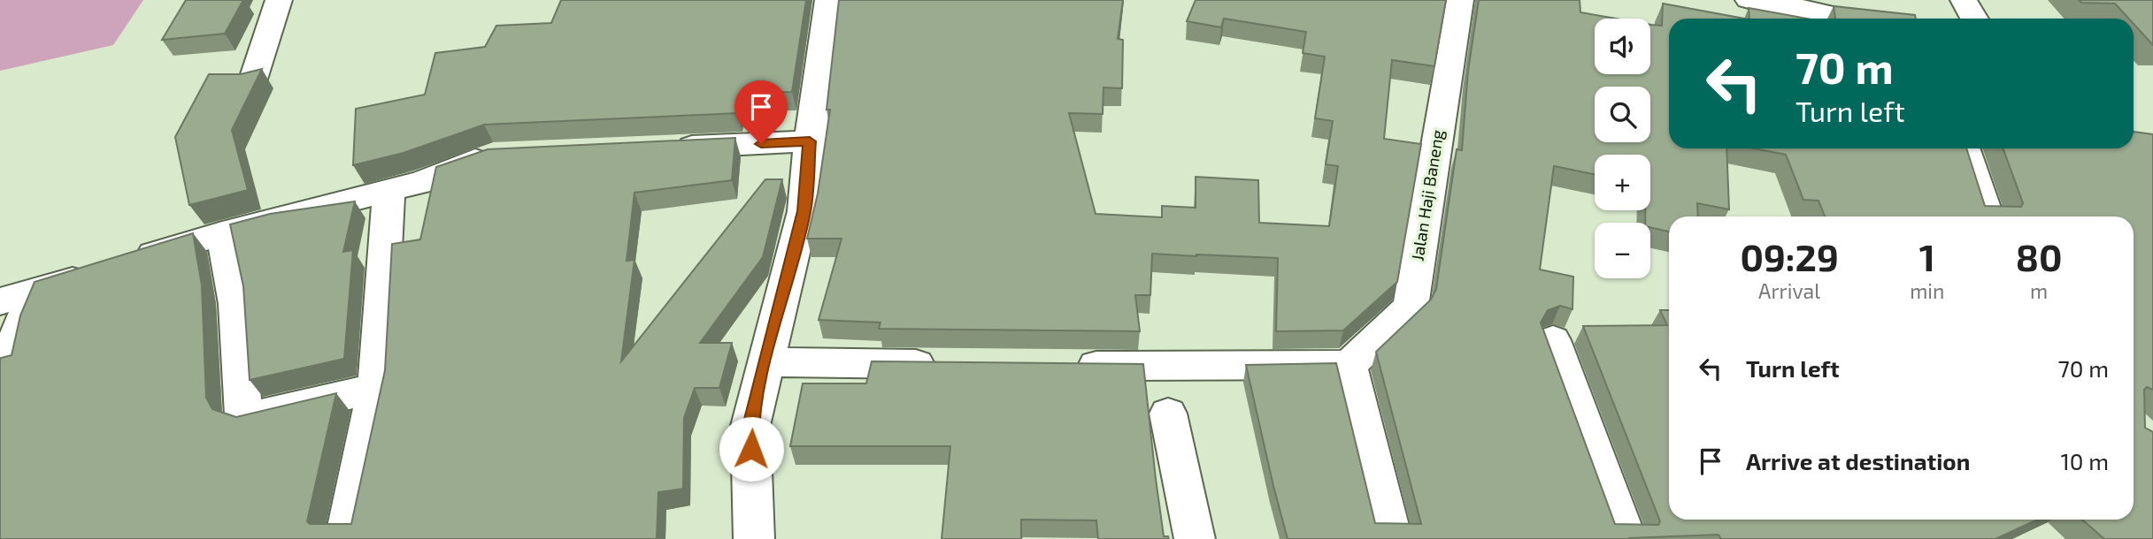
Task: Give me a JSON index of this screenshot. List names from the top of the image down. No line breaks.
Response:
{"streets":{"street":["Jalan Haji Baneng"]},"page":{"map_buttons":["+","−"],"turn":["70 m","Turn left"],"eta":["09:29","Arrival","1","min","80","m"],"list":[{"name":"Turn left","value":"70 m"},{"name":"Arrive at destination","value":"10 m"}]}}
